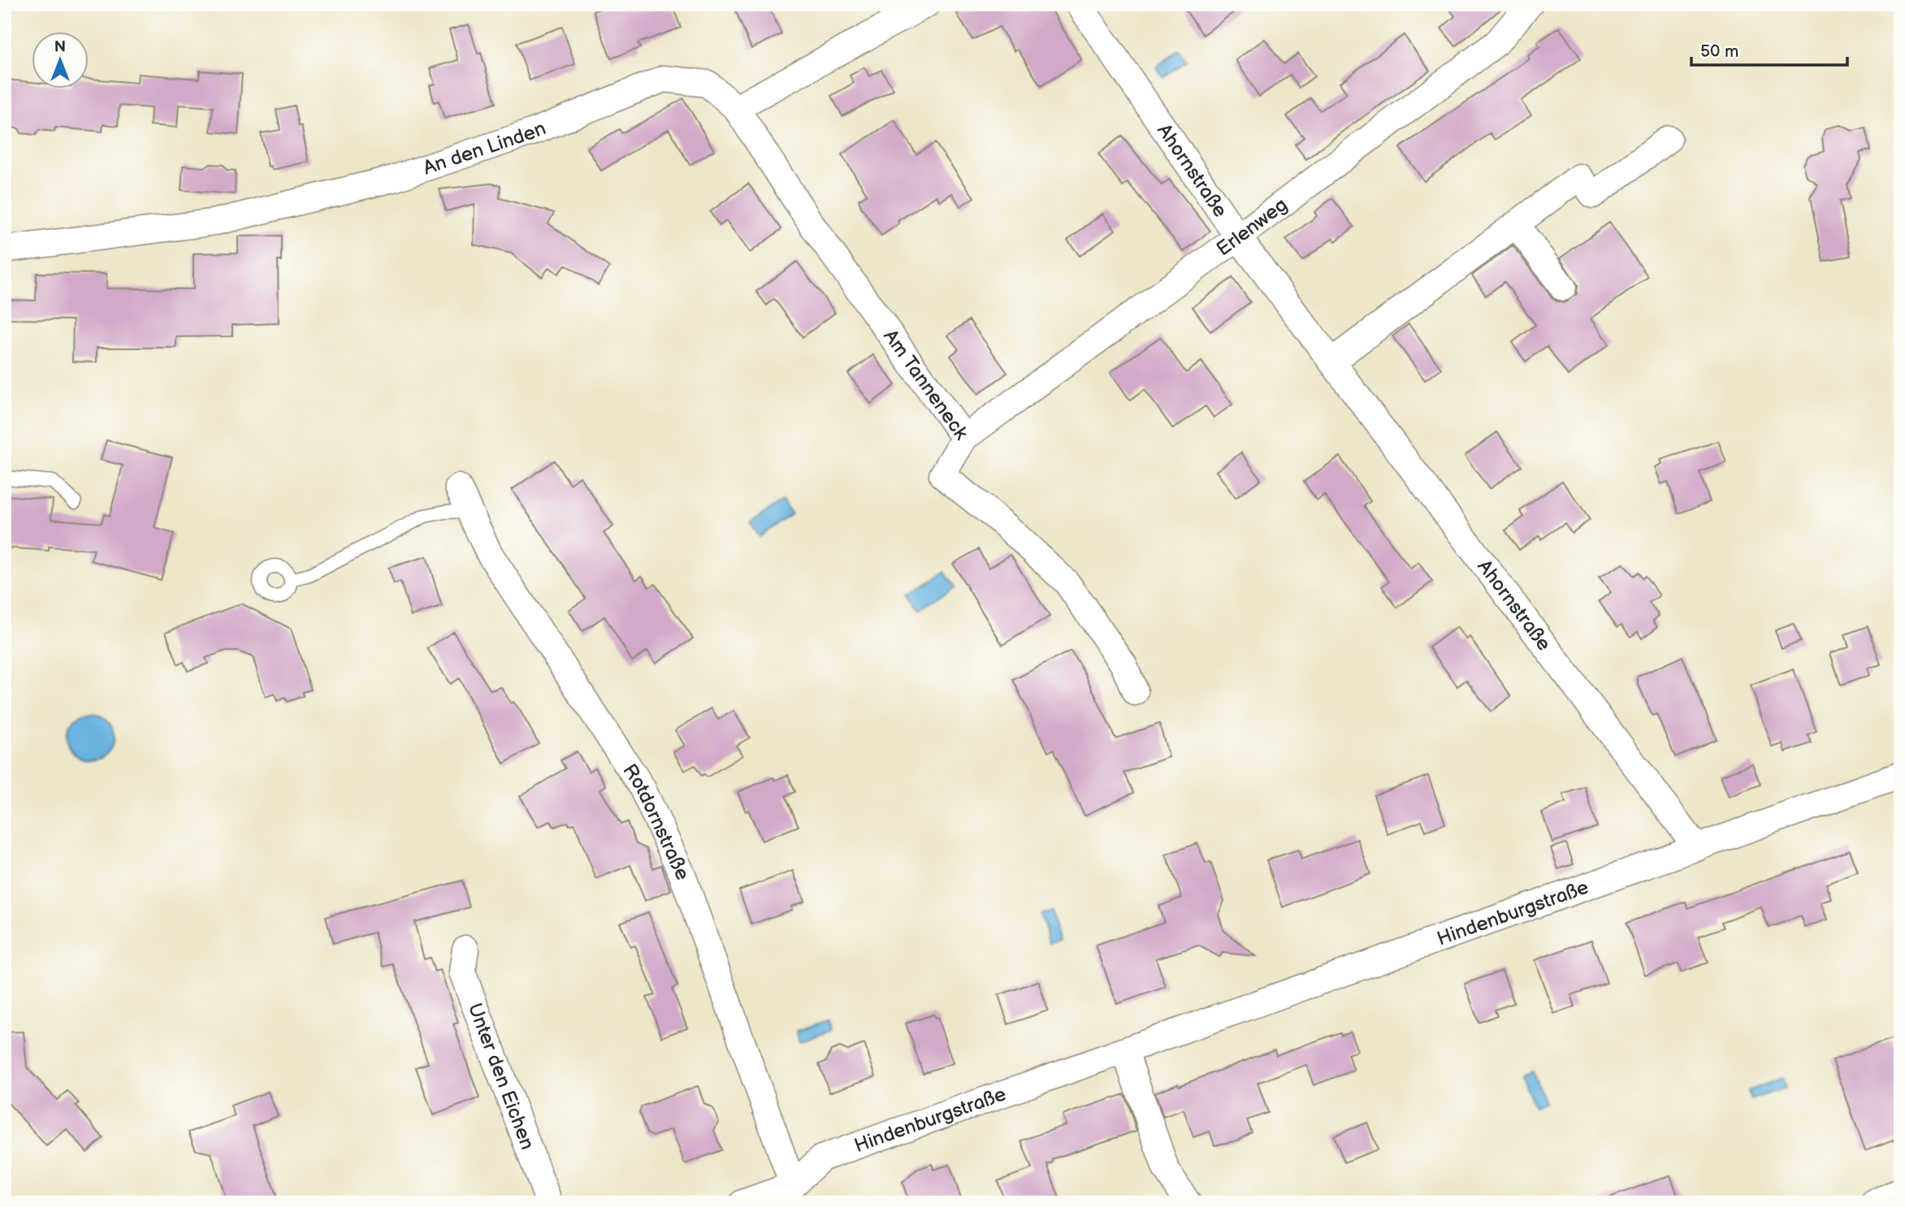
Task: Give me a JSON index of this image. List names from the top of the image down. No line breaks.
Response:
{"streets":{"street":["An den Linden","Ahornstraße","Erlenweg","Am Tanneneck","Rotdornstraße","Hindenburgstraße","Unter den Eichen"]},"crossings":[["An den Linden","Am Tanneneck"],["Ahornstraße","Erlenweg"],["Ahornstraße","Hindenburgstraße"],["Erlenweg","Am Tanneneck"],["Rotdornstraße","Hindenburgstraße"]],"scale_bar":"50 m","north":"top"}
